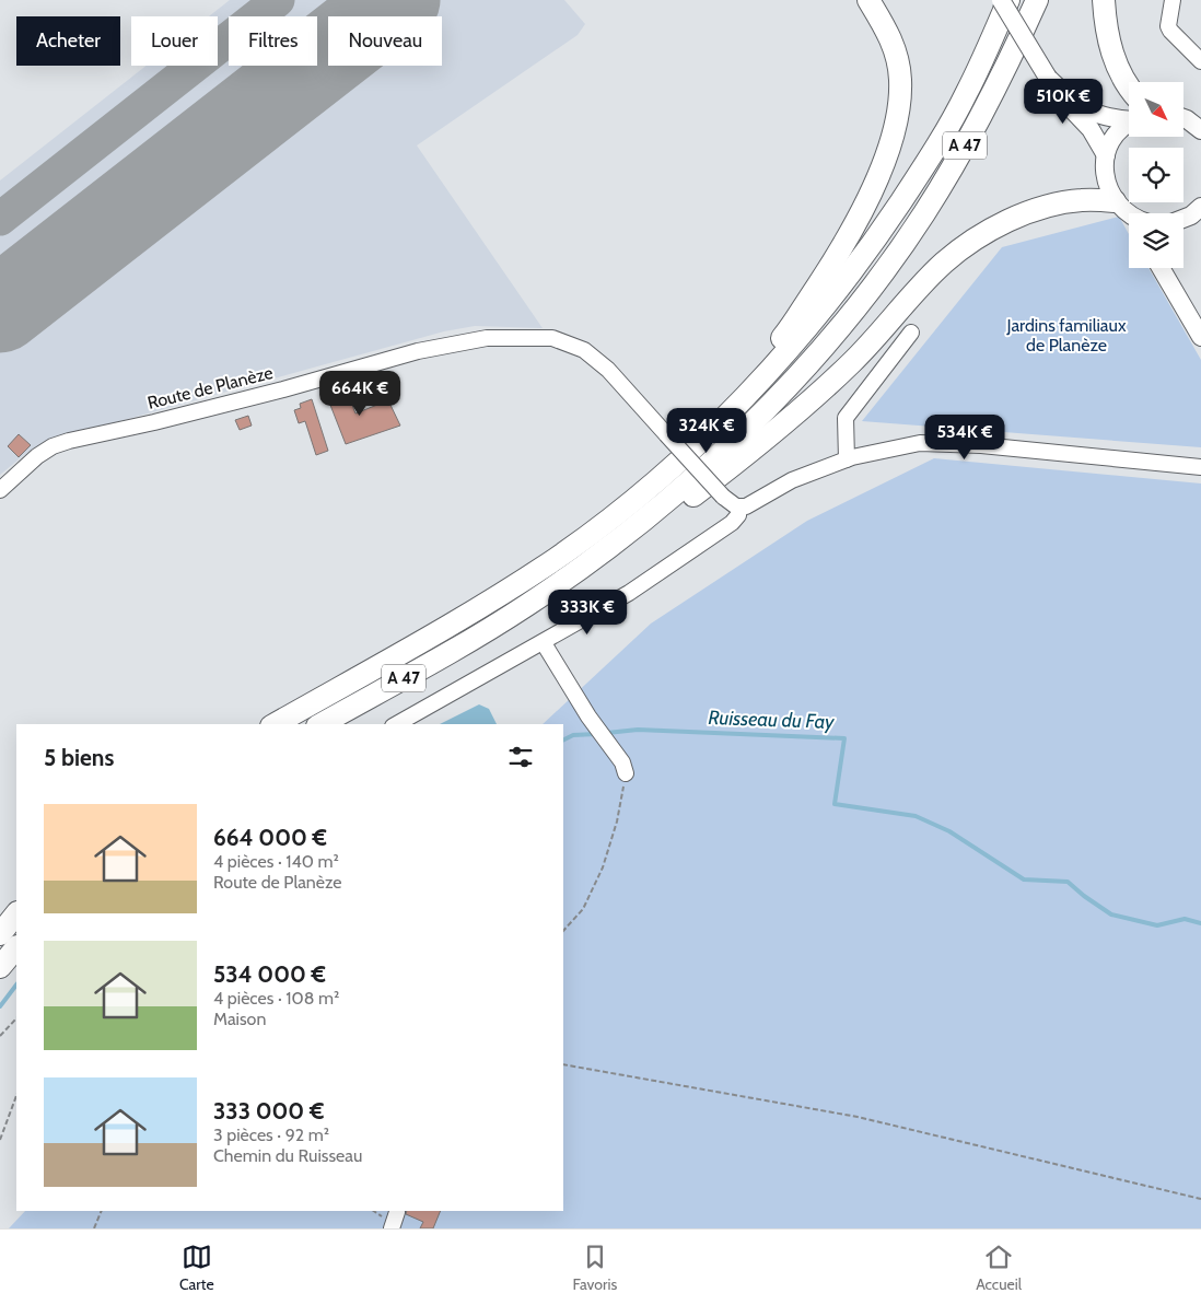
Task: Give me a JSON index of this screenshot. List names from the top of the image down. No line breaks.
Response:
{"streets":{"highway":["A 47"],"street":["Route de Planèze"]},"water":["Ruisseau du Fay"],"parks":["Jardins familiaux de Planèze"],"north":"bottom right","page":{"chip":["Acheter","Louer","Filtres","Nouveau"],"price":["510K €","664K €","324K €","534K €","333K €"],"heading":"5 biens","list":[{"name":"664 000 €","note":"4 pièces · 140 m² · Route de Planèze"},{"name":"534 000 €","note":"4 pièces · 108 m² · Maison"},{"name":"333 000 €","note":"3 pièces · 92 m² · Chemin du Ruisseau"}],"tabs":["Carte","Favoris","Accueil"]}}
